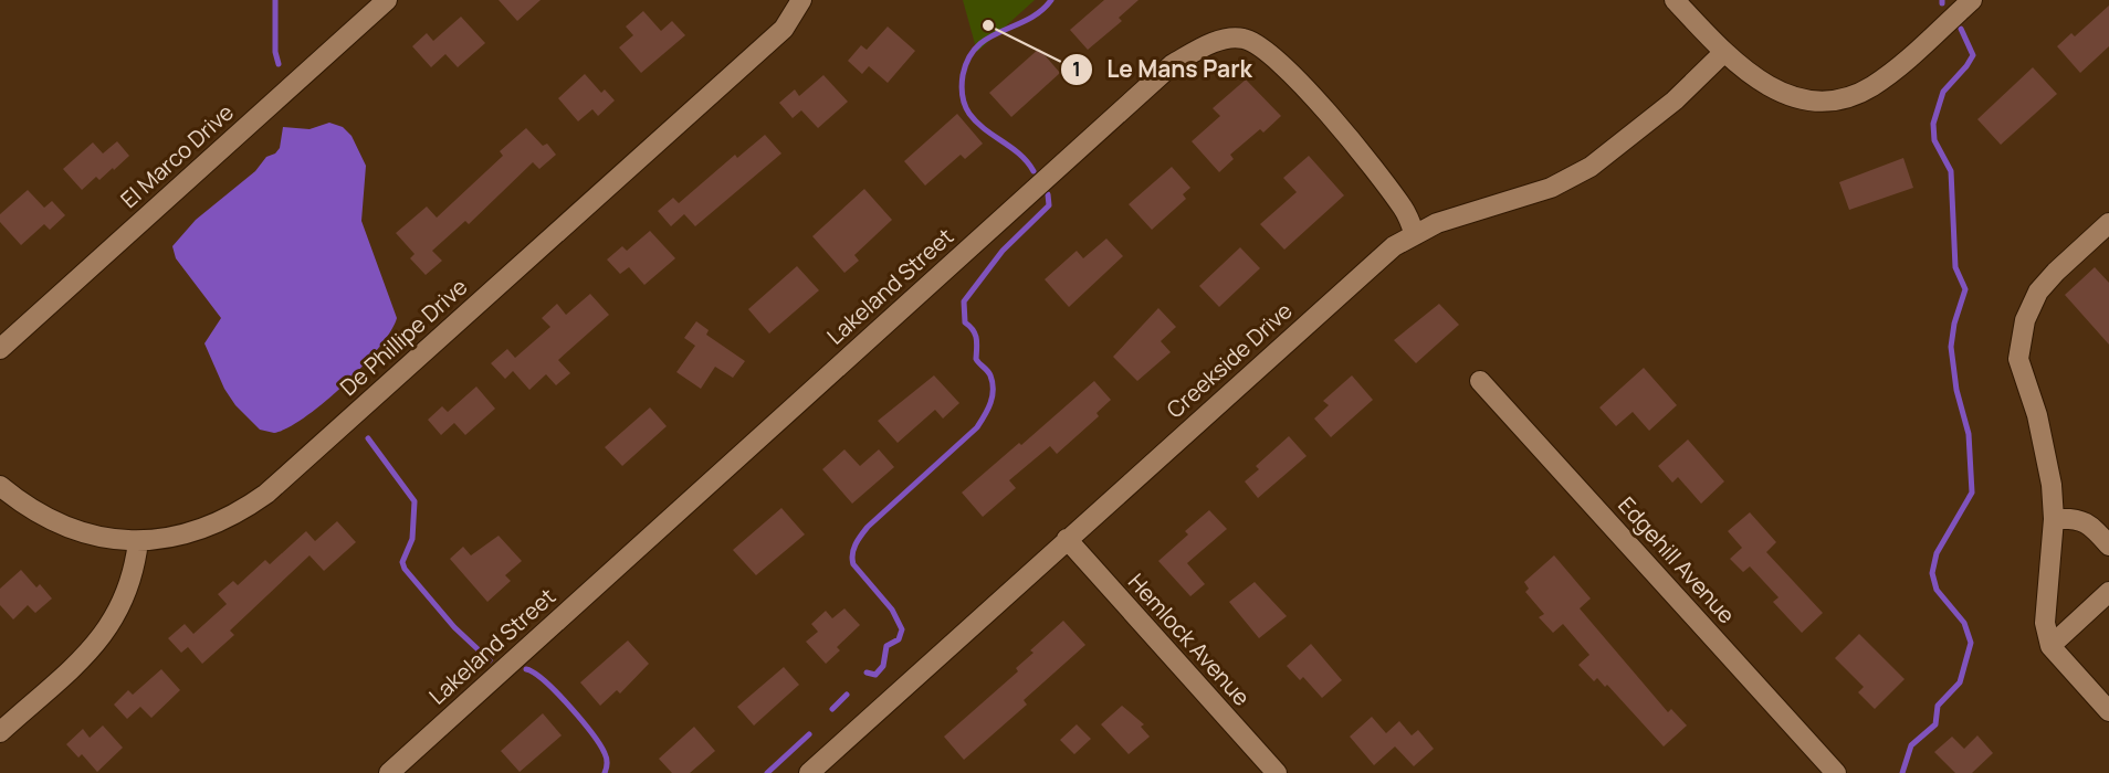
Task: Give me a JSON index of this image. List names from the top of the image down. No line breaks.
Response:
{"streets":{"street":["El Marco Drive","Lakeland Street","De Phillipe Drive","Creekside Drive","Edgehill Avenue","Hemlock Avenue"]},"crossings":[["Lakeland Street","Creekside Drive"],["Creekside Drive","Hemlock Avenue"]],"places":["Le Mans Park"]}
